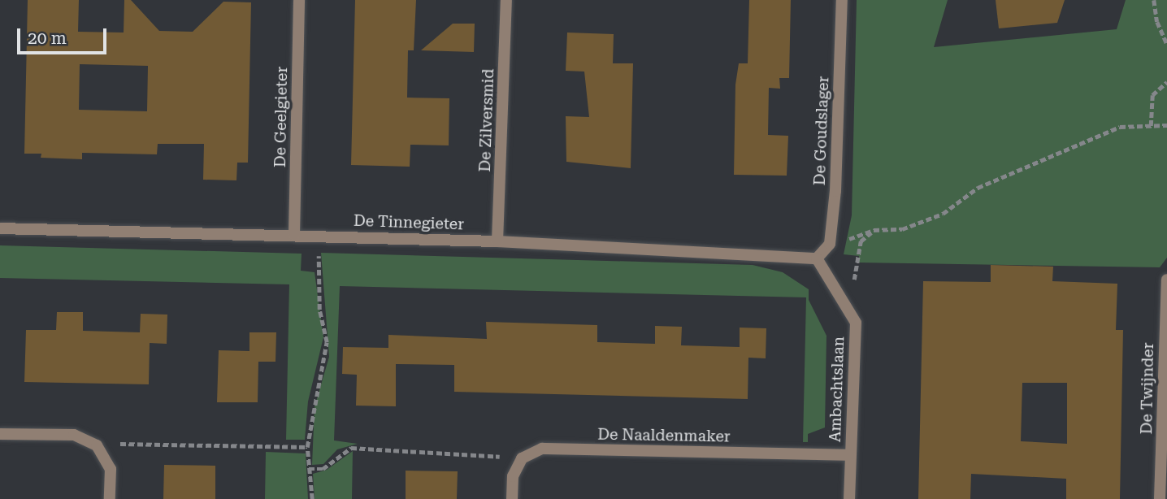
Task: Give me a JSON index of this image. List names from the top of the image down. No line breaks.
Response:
{"streets":{"street":["De Geelgieter","De Zilversmid","De Goudslager","De Tinnegieter","De Twijnder","Ambachtslaan","De Naaldenmaker"]},"crossings":[["De Geelgieter","De Tinnegieter"],["De Zilversmid","De Tinnegieter"],["De Goudslager","De Tinnegieter"],["De Goudslager","Ambachtslaan"],["De Tinnegieter","Ambachtslaan"],["Ambachtslaan","De Naaldenmaker"]],"scale_bar":"20 m"}
